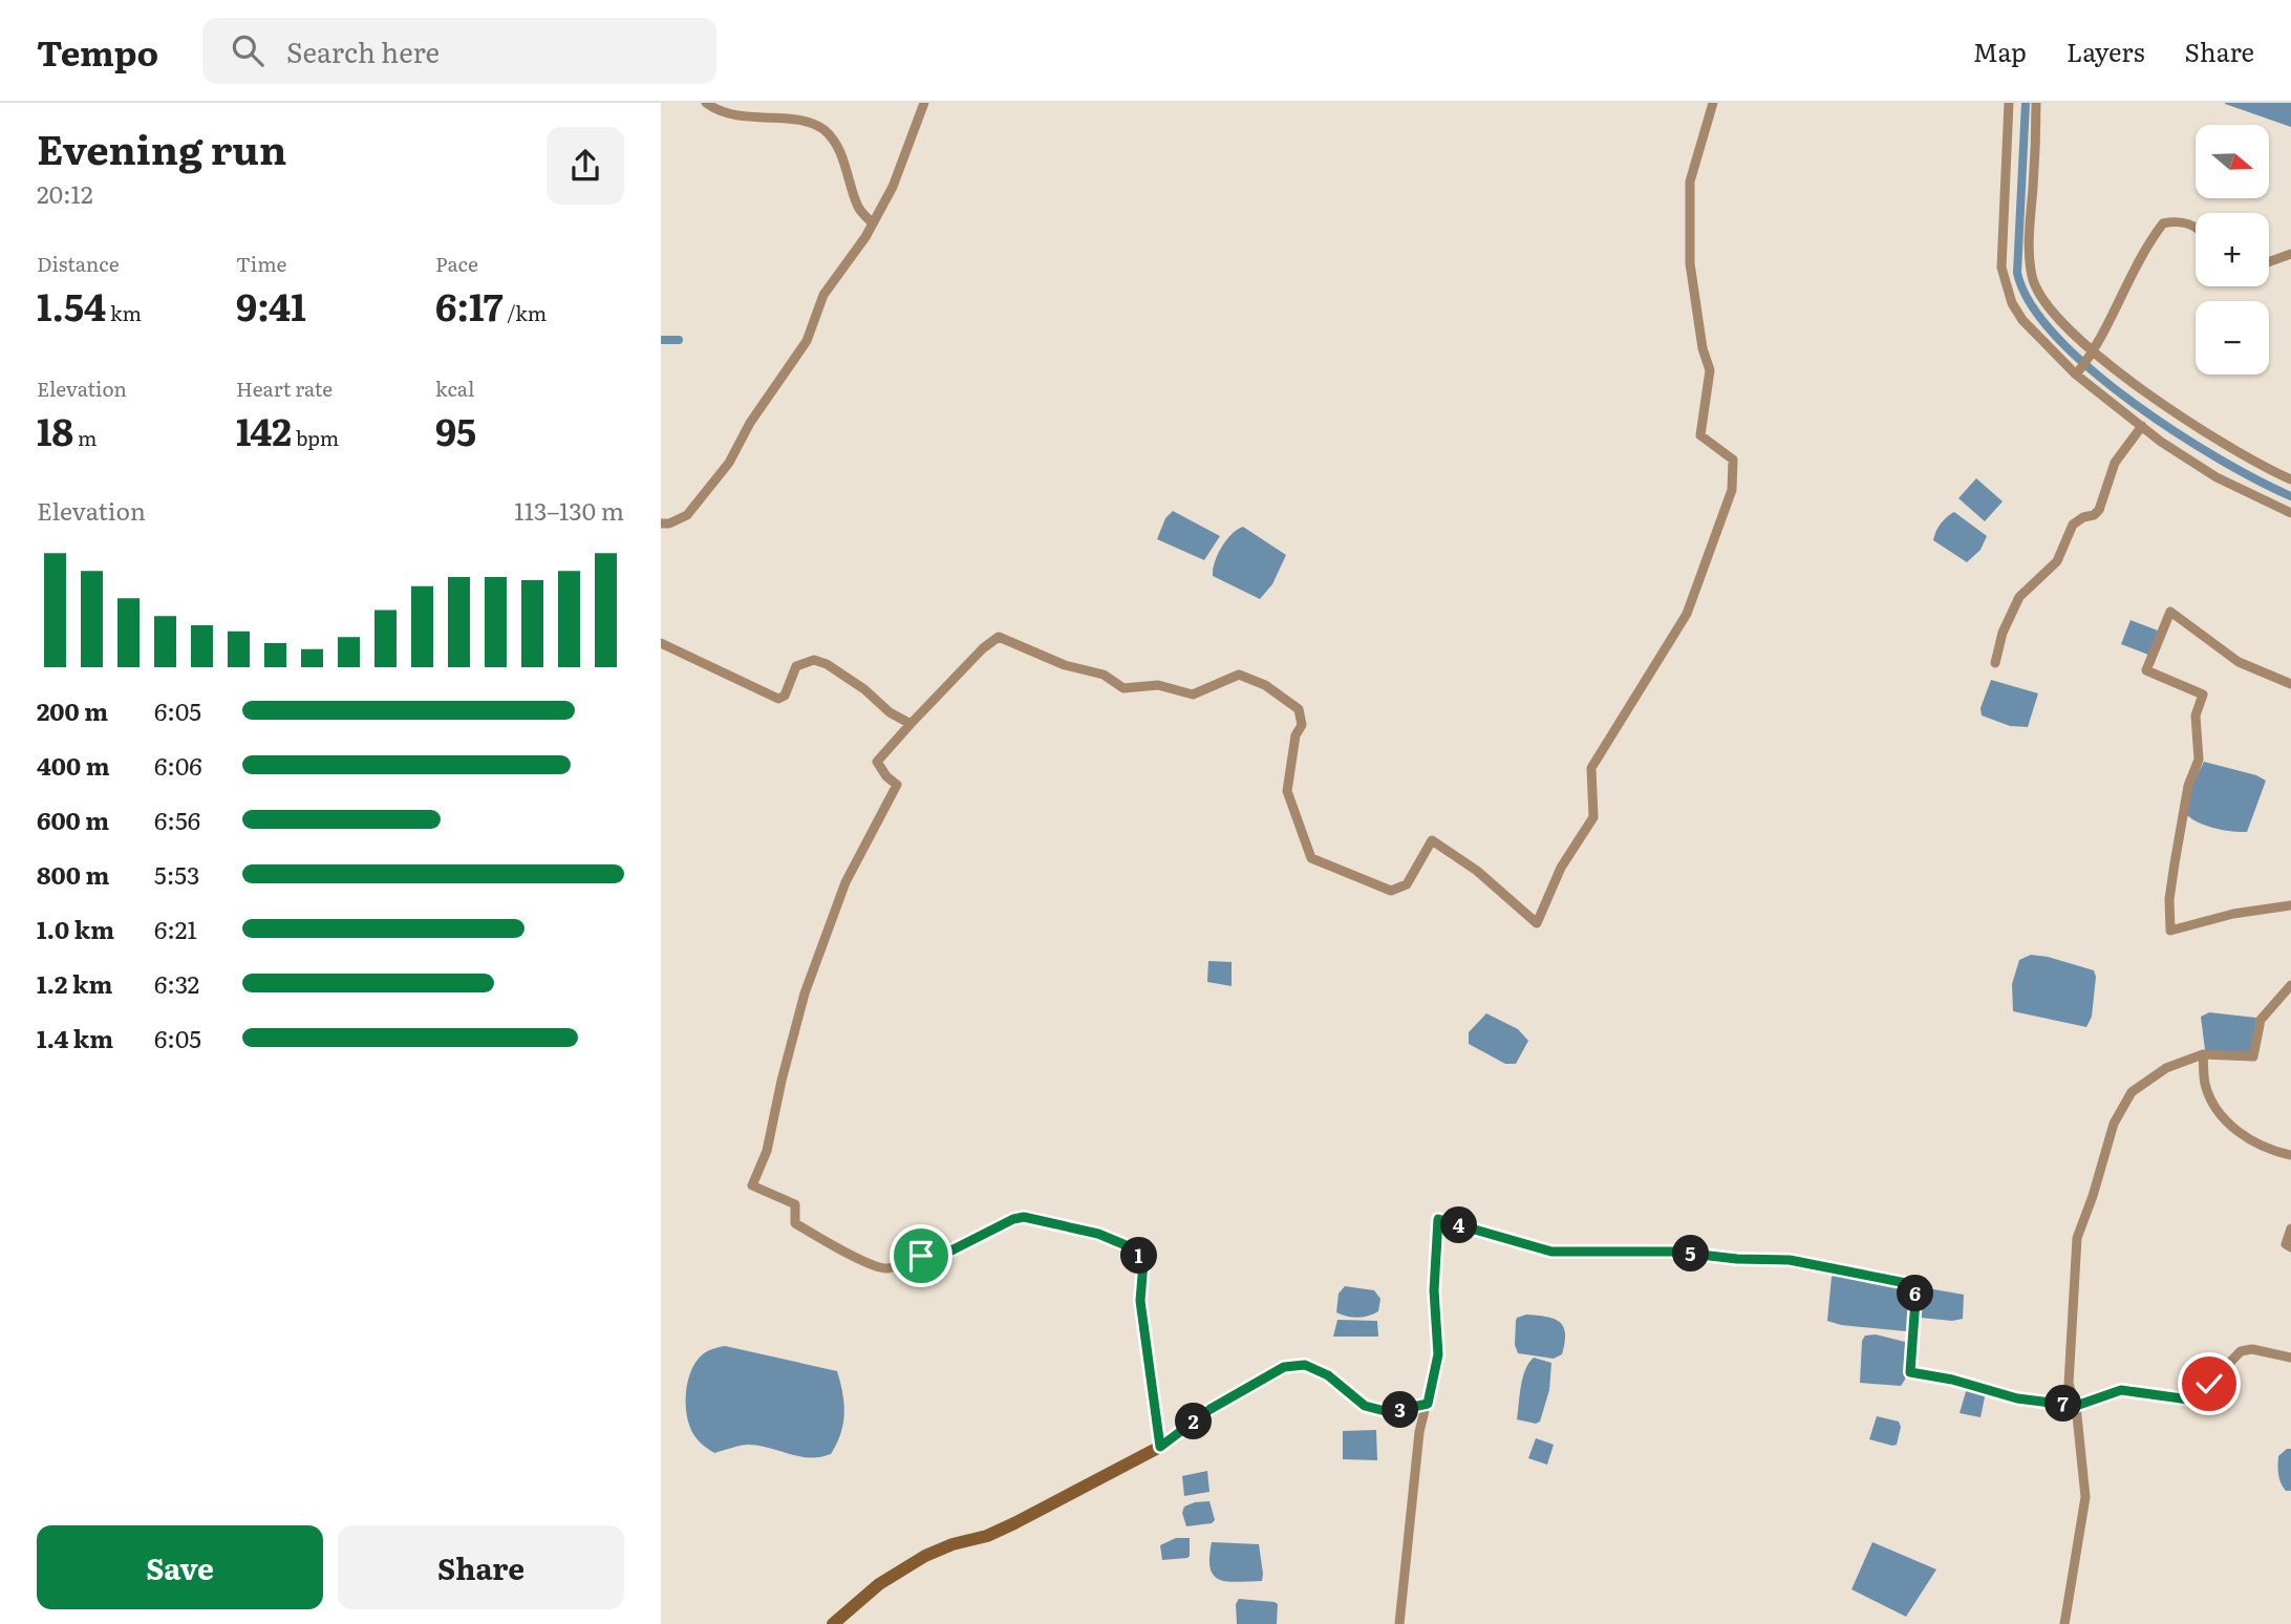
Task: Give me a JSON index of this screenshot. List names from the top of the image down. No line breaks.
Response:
{"north":"right","page":{"header":"Tempo","search":"Search here","nav":["Map","Layers","Share"],"heading":["Evening run","20:12"],"map_buttons":["+","−"],"stats":[["Distance","1.54 km"],["Time","9:41"],["Pace","6:17 /km"],["Elevation","18 m"],["Heart rate","142 bpm"],["kcal","95"]],"chart":["Elevation","113–130 m"],"list":[{"name":"200 m","note":"6:05"},{"name":"400 m","note":"6:06"},{"name":"600 m","note":"6:56"},{"name":"800 m","note":"5:53"},{"name":"1.0 km","note":"6:21"},{"name":"1.2 km","note":"6:32"},{"name":"1.4 km","note":"6:05"}],"pins":["4","5","1","6","7","3","2"],"buttons":["Save","Share"]}}
